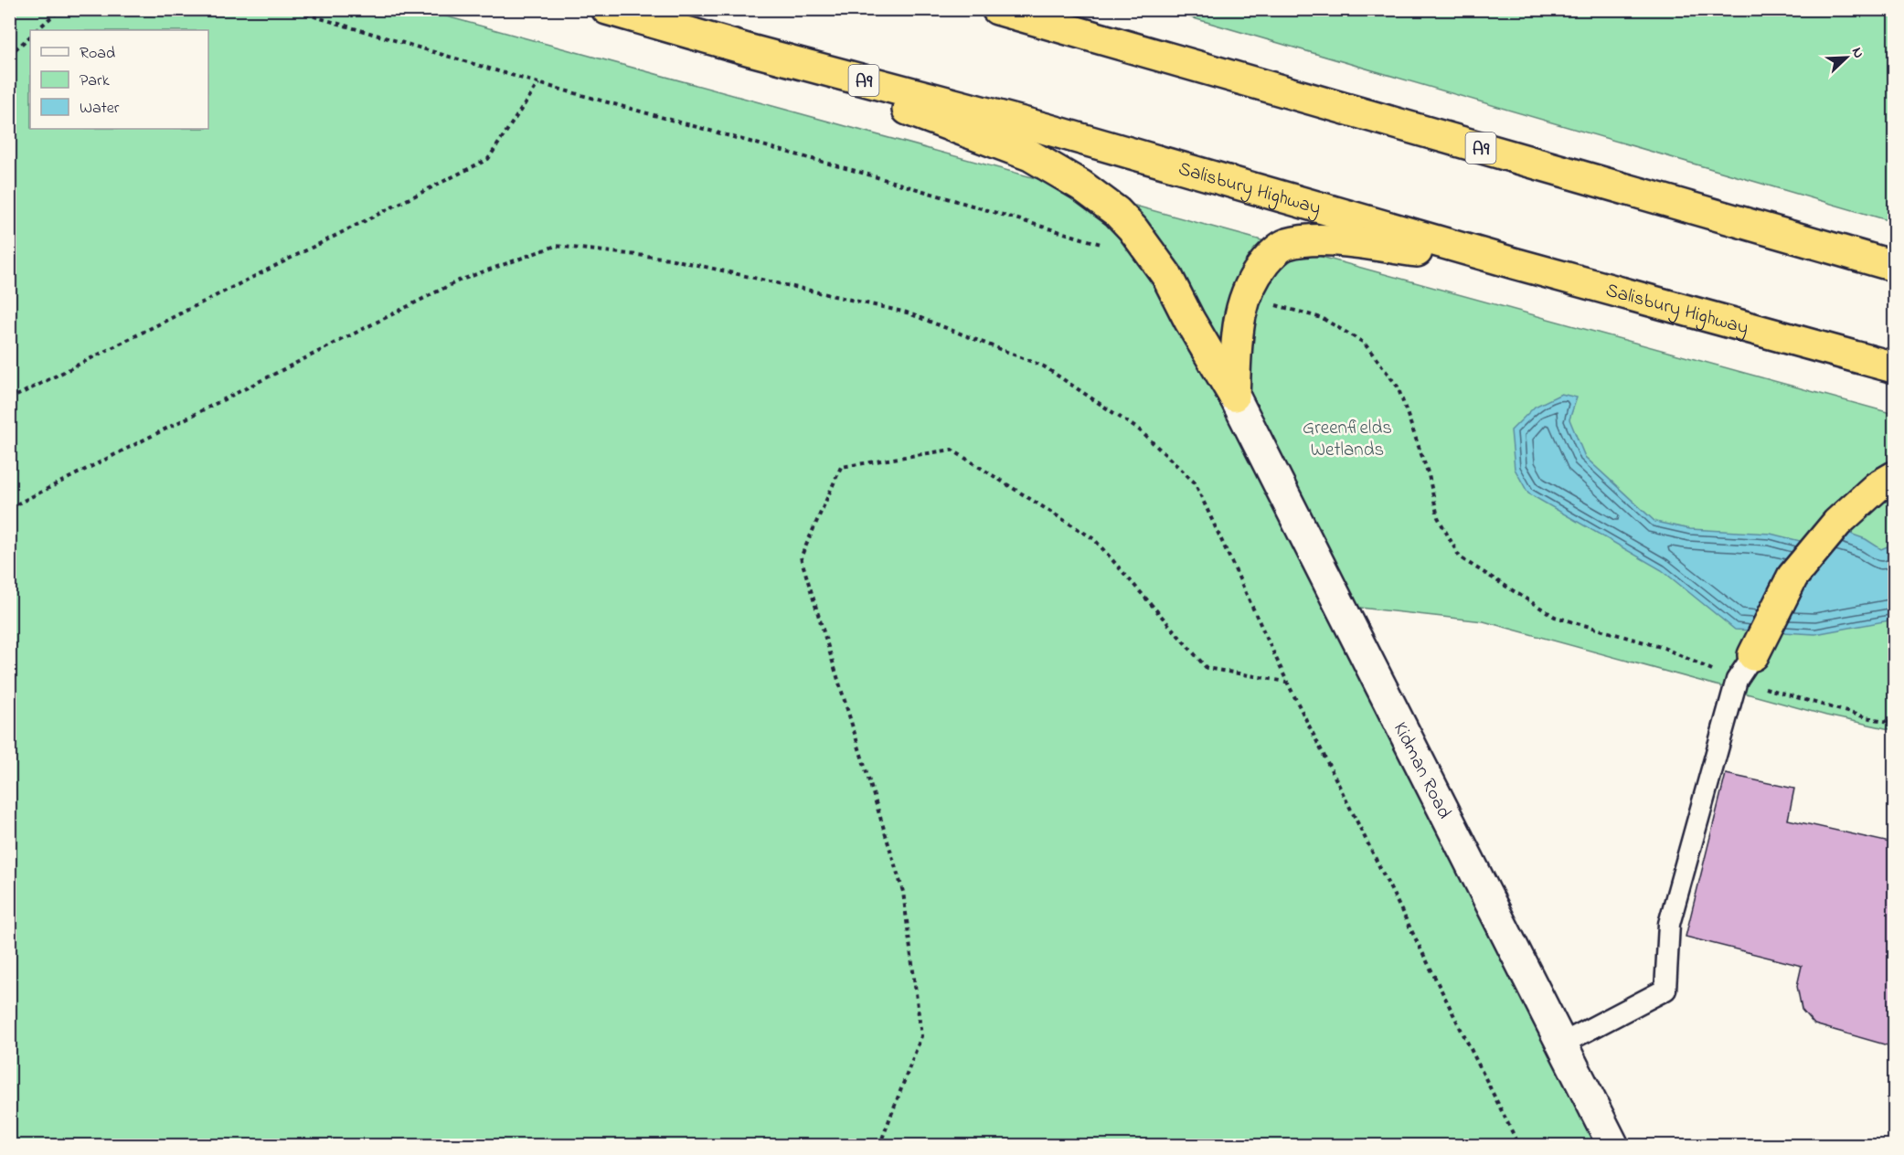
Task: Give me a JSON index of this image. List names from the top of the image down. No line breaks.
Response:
{"streets":{"highway":["A9","Salisbury Highway"],"street":["Kidman Road"]},"parks":["Greenfields Wetlands"],"legend":["Road","Park","Water"],"north":"top right"}
